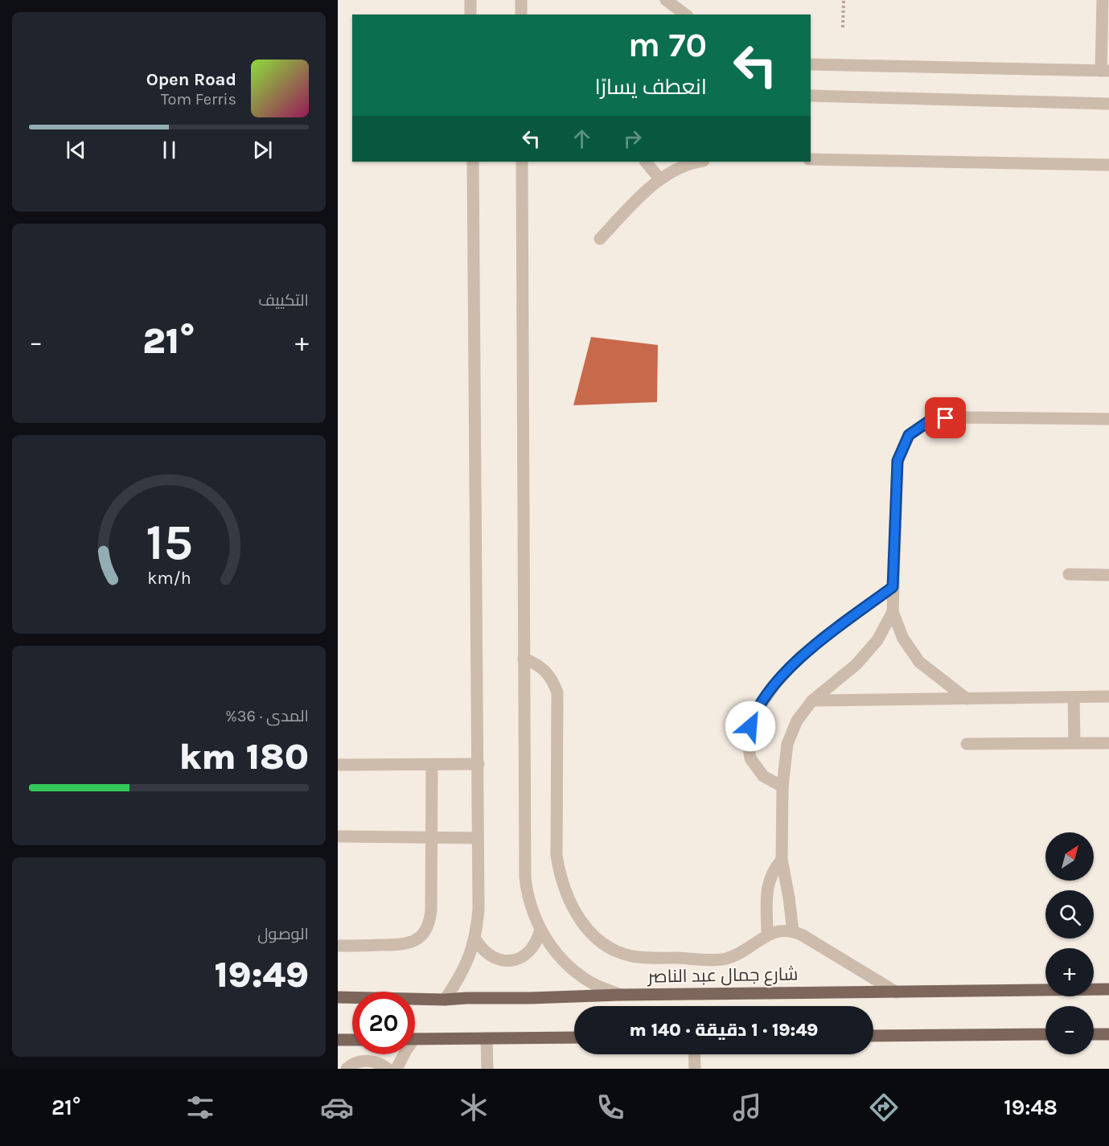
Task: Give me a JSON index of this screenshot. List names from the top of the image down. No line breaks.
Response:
{"streets":{"main road":["شارع جمال عبد الناصر"]},"north":"top right","page":{"turn":["70 m","انعطف يسارًا"],"song":["Open Road","Tom Ferris"],"tile":["التكييف",["المدى · 36%","180 km"],["الوصول","19:49"]],"heat":["−","21°","+"],"map_buttons":["+","−"],"limit":"20","trip":"19:49 · 1 دقيقة · 140 m","tabs":["19:48","21°"],"gauge":["15","km/h"]}}
